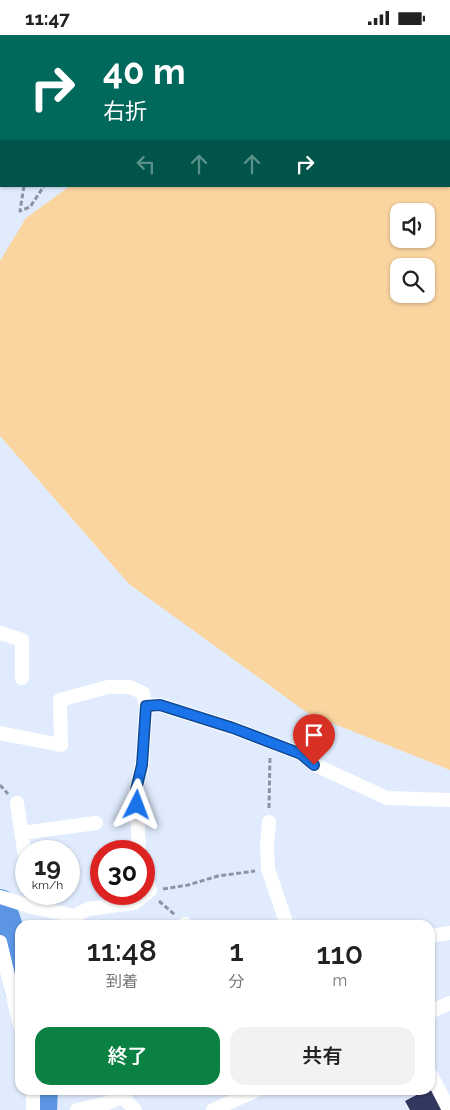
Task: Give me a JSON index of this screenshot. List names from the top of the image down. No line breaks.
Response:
{"page":{"status":"11:47","turn":["40 m","右折"],"speed":"19 km/h","limit":"30","eta":["11:48","到着","1","分","110","m"],"buttons":["終了","共有"]}}
